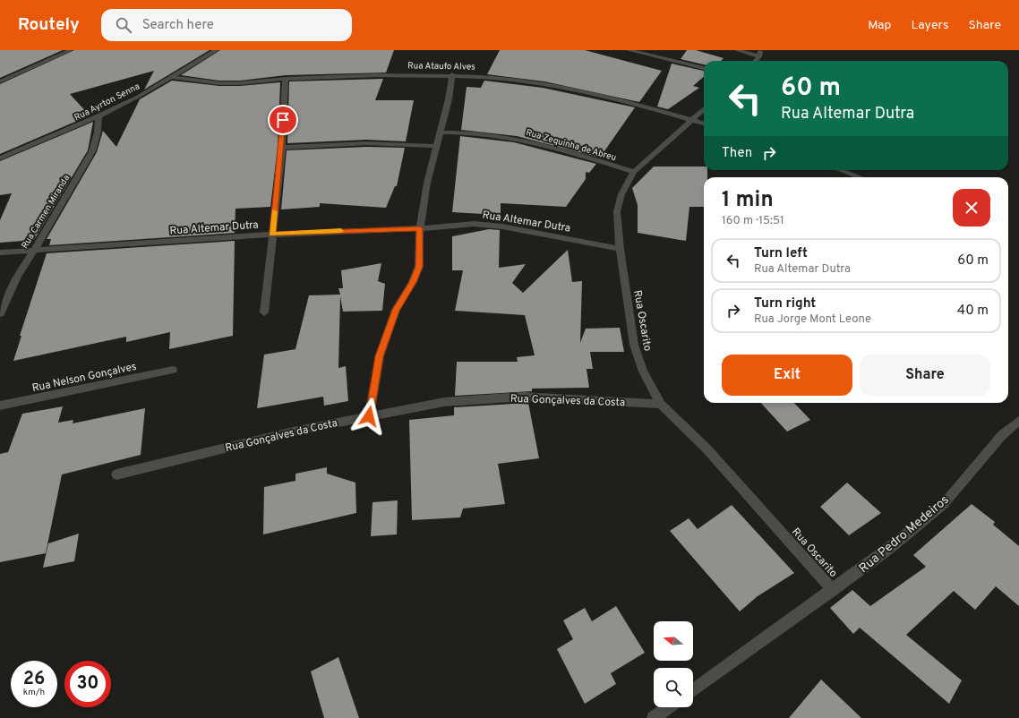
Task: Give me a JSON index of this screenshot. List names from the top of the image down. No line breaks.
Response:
{"streets":{"street":["Rua Ataufo Alves","Rua Ayrton Senna","Rua Zequinha de Abreu","Rua Carmen Miranda","Rua Altemar Dutra","Rua Oscarito","Rua Nelson Gonçalves","Rua Gonçalves da Costa","Rua Pedro Medeiros"]},"crossings":[["Rua Ataufo Alves","Rua Ayrton Senna"],["Rua Ataufo Alves","Rua Oscarito"],["Rua Ayrton Senna","Rua Carmen Miranda"],["Rua Zequinha de Abreu","Rua Oscarito"],["Rua Carmen Miranda","Rua Altemar Dutra"],["Rua Altemar Dutra","Rua Oscarito"],["Rua Oscarito","Rua Gonçalves da Costa"],["Rua Oscarito","Rua Pedro Medeiros"]],"north":"left","page":{"header":"Routely","search":"Search here","nav":["Map","Layers","Share"],"turn":["60 m","Rua Altemar Dutra"],"then":"Then","heading":["1 min","160 m · 15:51"],"list":[{"name":"Turn left","note":"Rua Altemar Dutra","value":"60 m"},{"name":"Turn right","note":"Rua Jorge Mont Leone","value":"40 m"}],"buttons":["Exit","Share"],"speed":"26 km/h","limit":"30"}}
